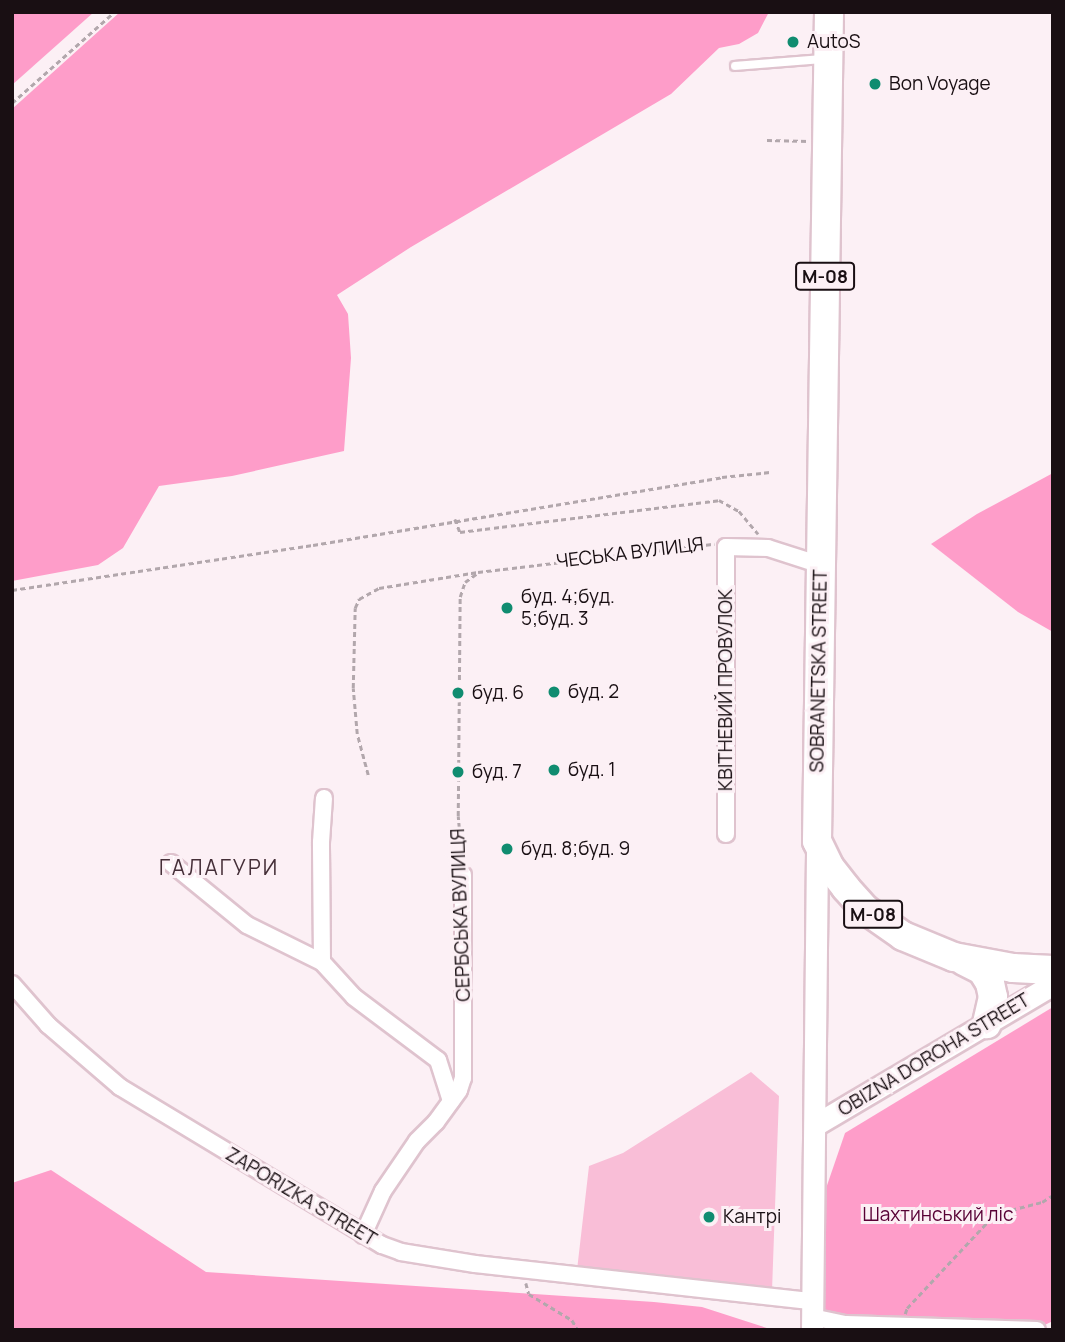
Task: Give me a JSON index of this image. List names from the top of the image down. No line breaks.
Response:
{"streets":{"highway":["М-08","SOBRANETSKA STREET","OBIZNA DOROHA STREET"],"street":["ЧЕСЬКА ВУЛИЦЯ","КВІТНЕВИЙ ПРОВУЛОК","СЕРБСЬКА ВУЛИЦЯ","ZAPORIZKA STREET"]},"crossings":[["ЧЕСЬКА ВУЛИЦЯ","SOBRANETSKA STREET"],["ЧЕСЬКА ВУЛИЦЯ","КВІТНЕВИЙ ПРОВУЛОК"],["ЧЕСЬКА ВУЛИЦЯ","СЕРБСЬКА ВУЛИЦЯ"],["SOBRANETSKA STREET","OBIZNA DOROHA STREET"],["SOBRANETSKA STREET","ZAPORIZKA STREET"],["СЕРБСЬКА ВУЛИЦЯ","ZAPORIZKA STREET"]],"districts":["ГАЛАГУРИ"],"parks":["Шахтинський ліс"],"places":["AutoS","Bon Voyage","буд. 4;буд. 5;буд. 3","буд. 2","буд. 6","буд. 1","буд. 7","буд. 8;буд. 9","Кантрі"]}
